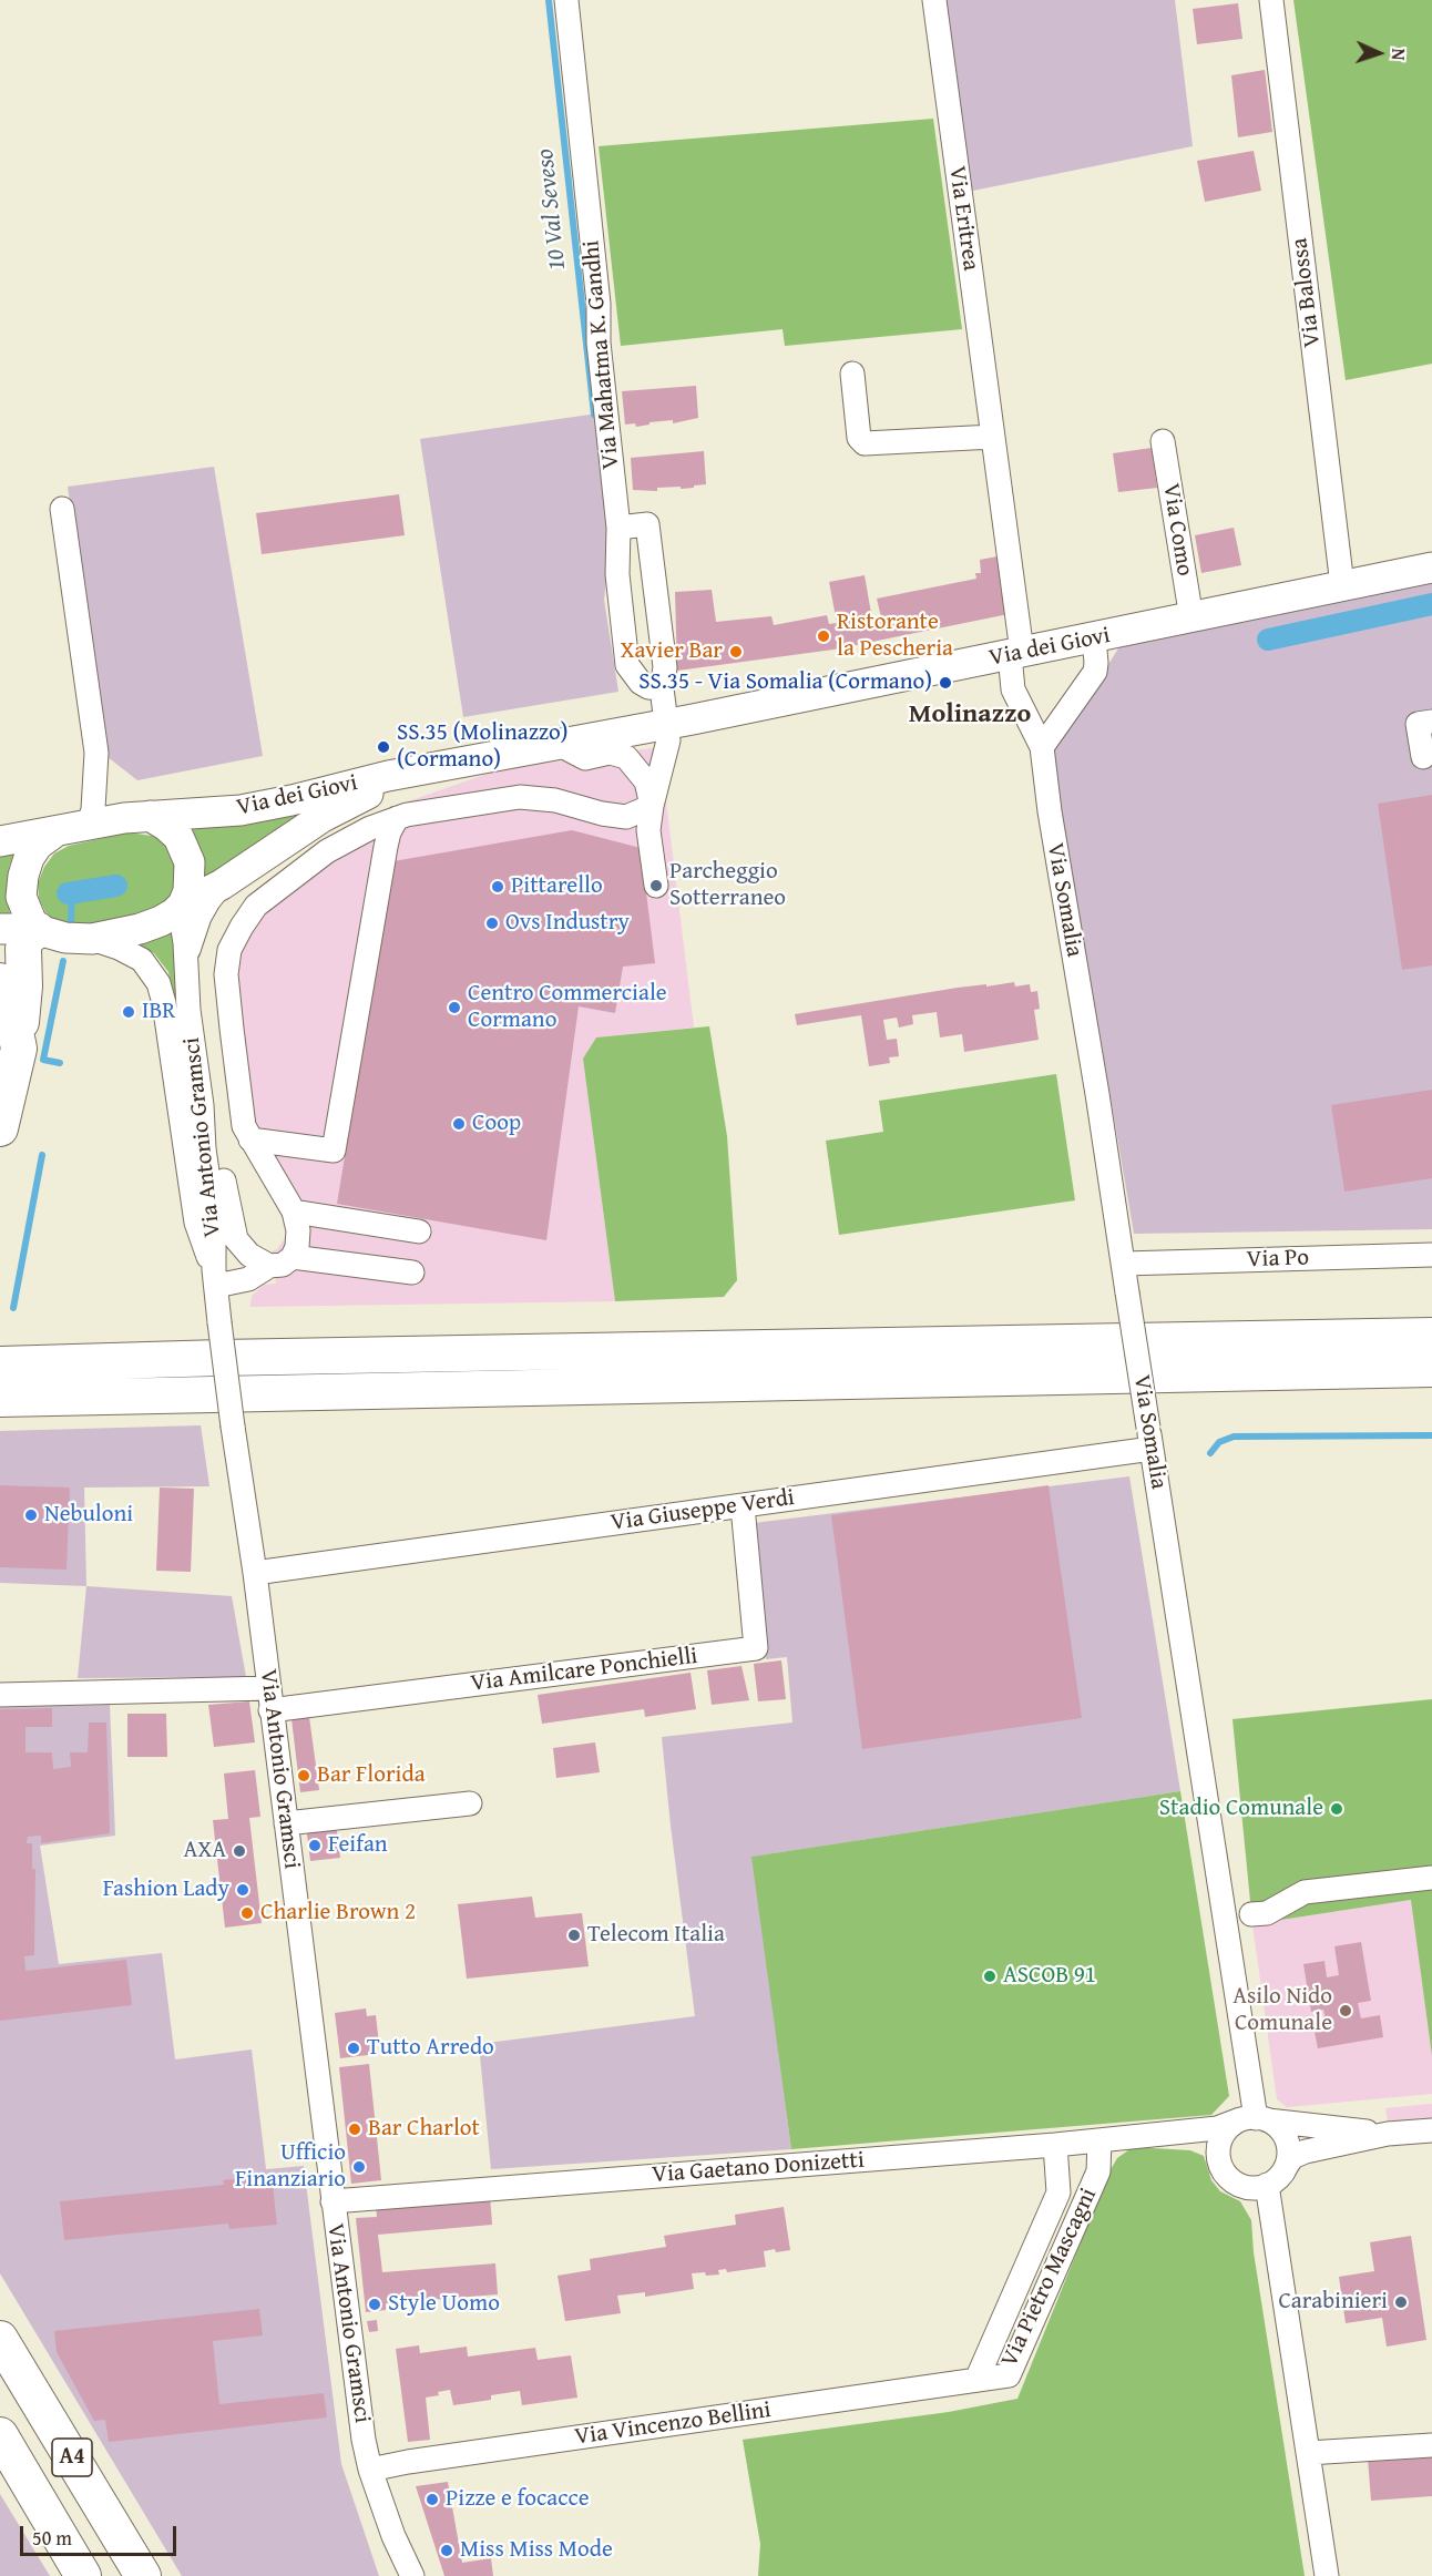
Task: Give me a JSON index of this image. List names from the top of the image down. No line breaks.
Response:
{"streets":{"highway":["A4"],"main road":["Via dei Giovi"],"street":["Via Eritrea","Via Balossa","Via Mahatma K. Gandhi","Via Como","Via Somalia","Via Antonio Gramsci","Via Po","Via Giuseppe Verdi","Via Amilcare Ponchielli","Via Gaetano Donizetti","Via Pietro Mascagni","Via Vincenzo Bellini"]},"crossings":[["Via Eritrea","Via dei Giovi"],["Via Eritrea","Via Somalia"],["Via Balossa","Via dei Giovi"],["Via Como","Via dei Giovi"],["Via dei Giovi","Via Somalia"],["Via dei Giovi","Via Antonio Gramsci"],["Via Somalia","Via Po"],["Via Somalia","Via Giuseppe Verdi"],["Via Somalia","Via Gaetano Donizetti"],["Via Antonio Gramsci","Via Giuseppe Verdi"],["Via Antonio Gramsci","Via Amilcare Ponchielli"],["Via Antonio Gramsci","Via Gaetano Donizetti"],["Via Antonio Gramsci","Via Vincenzo Bellini"],["Via Giuseppe Verdi","Via Amilcare Ponchielli"],["Via Gaetano Donizetti","Via Pietro Mascagni"],["Via Pietro Mascagni","Via Vincenzo Bellini"]],"districts":["Molinazzo"],"water":["10 Val Seveso"],"places":["Ristorante la Pescheria","Xavier Bar","SS.35 - Via Somalia (Cormano)","SS.35 (Molinazzo) (Cormano)","Parcheggio Sotterraneo","Pittarello","Ovs Industry","Centro Commerciale Cormano","IBR","Coop","Nebuloni","Bar Florida","Stadio Comunale","Feifan","AXA","Fashion Lady","Charlie Brown 2","Telecom Italia","ASCOB 91","Asilo Nido Comunale","Tutto Arredo","Bar Charlot","Ufficio Finanziario","Carabinieri","Style Uomo","Pizze e focacce","Miss Miss Mode"],"scale_bar":"50 m","north":"right"}
